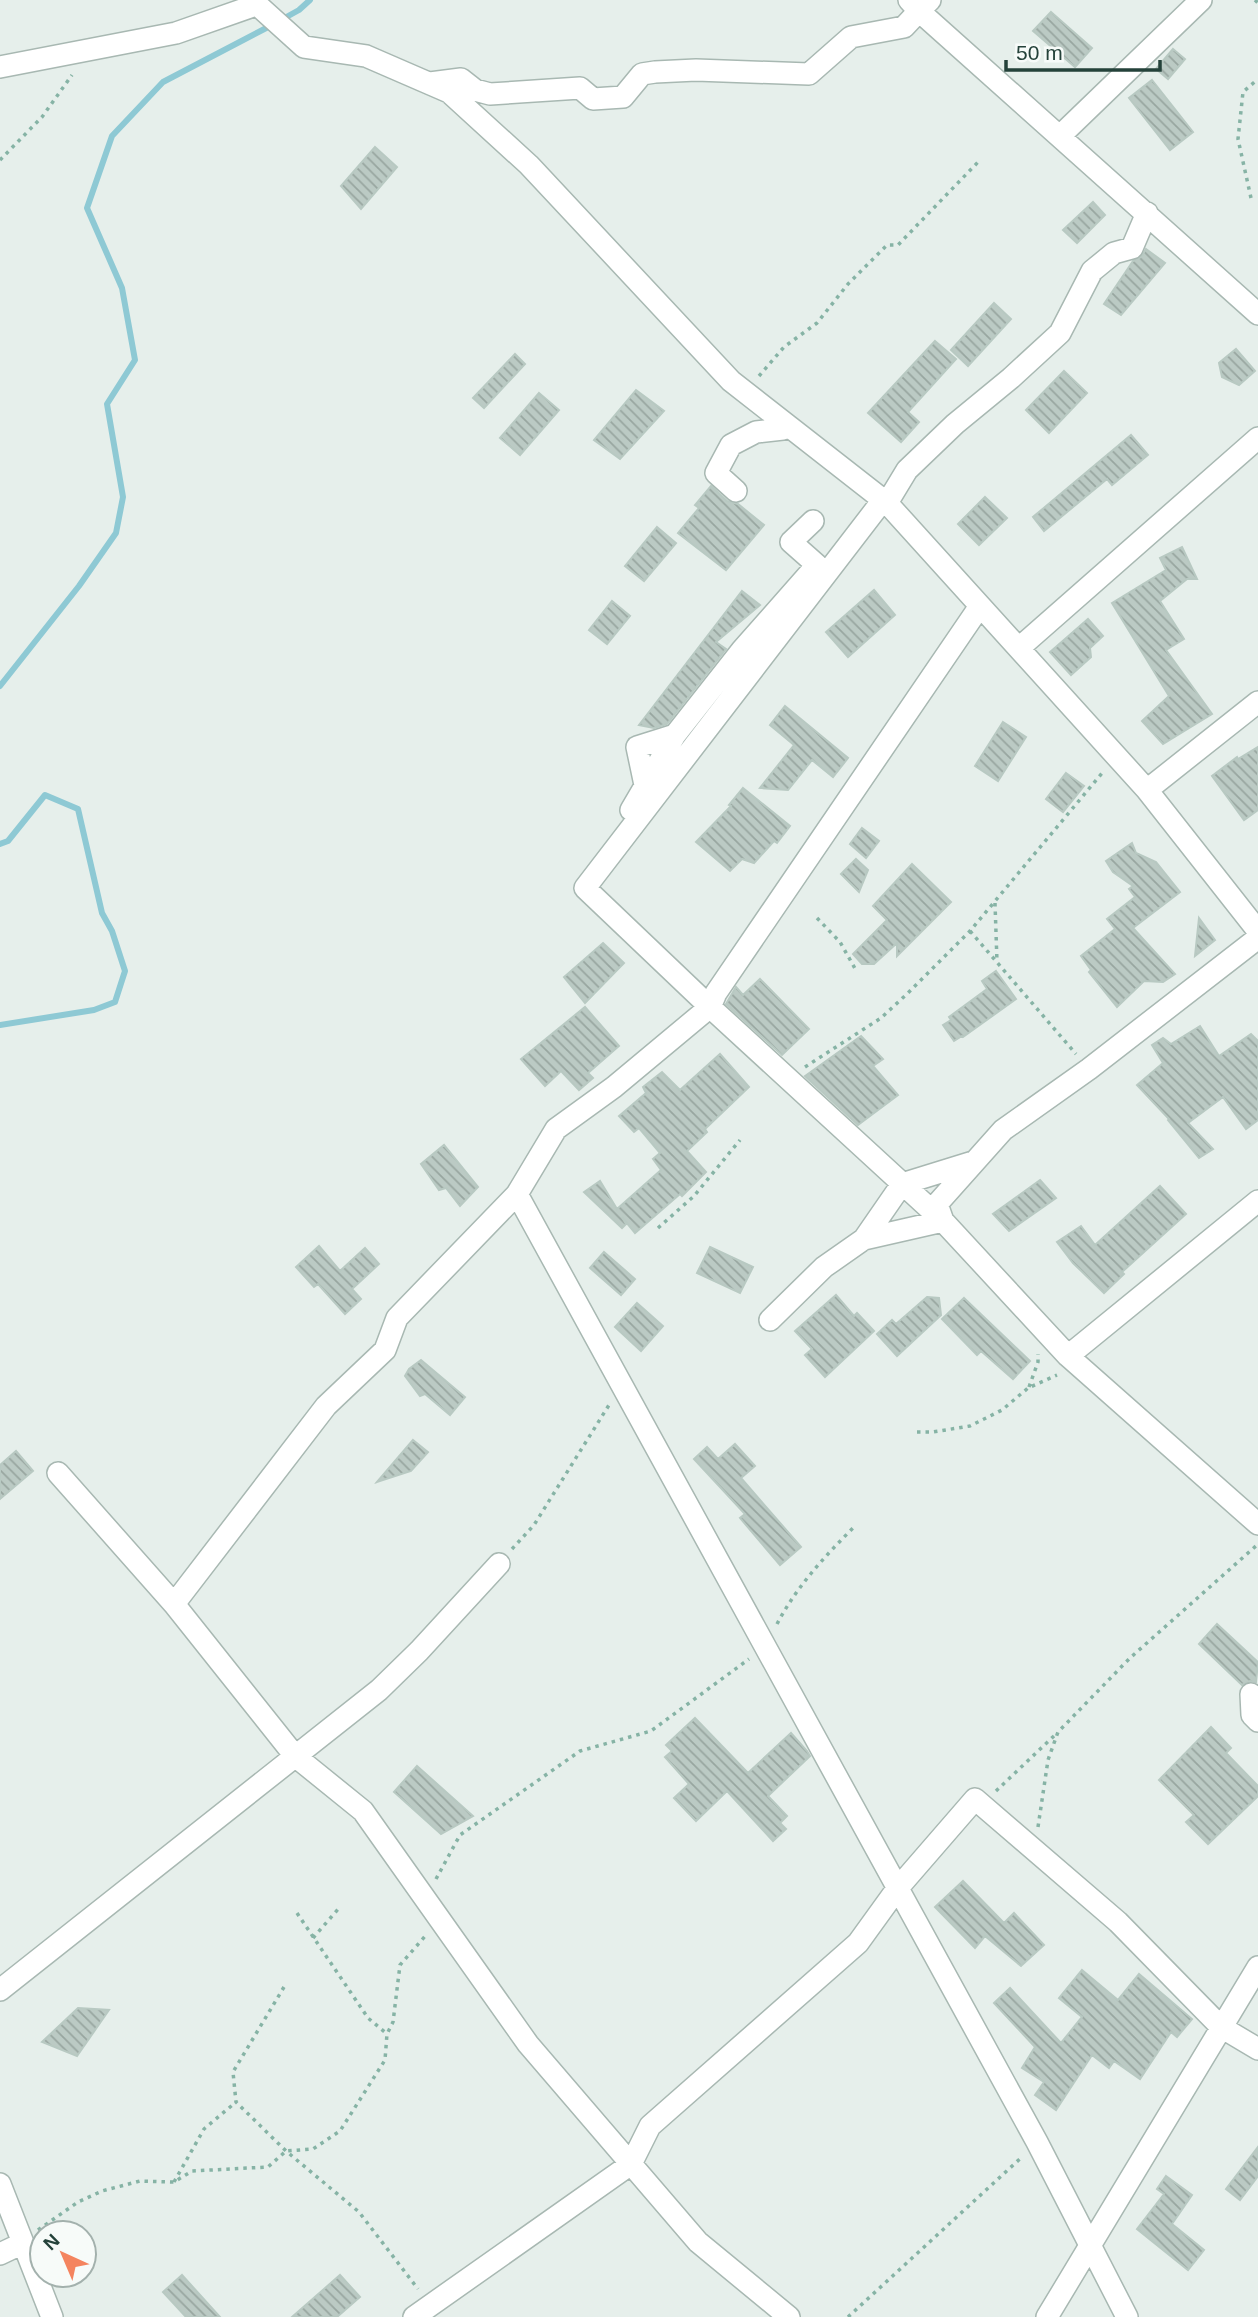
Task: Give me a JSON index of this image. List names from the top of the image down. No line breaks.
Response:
{"scale_bar":"50 m","north":"top left"}
